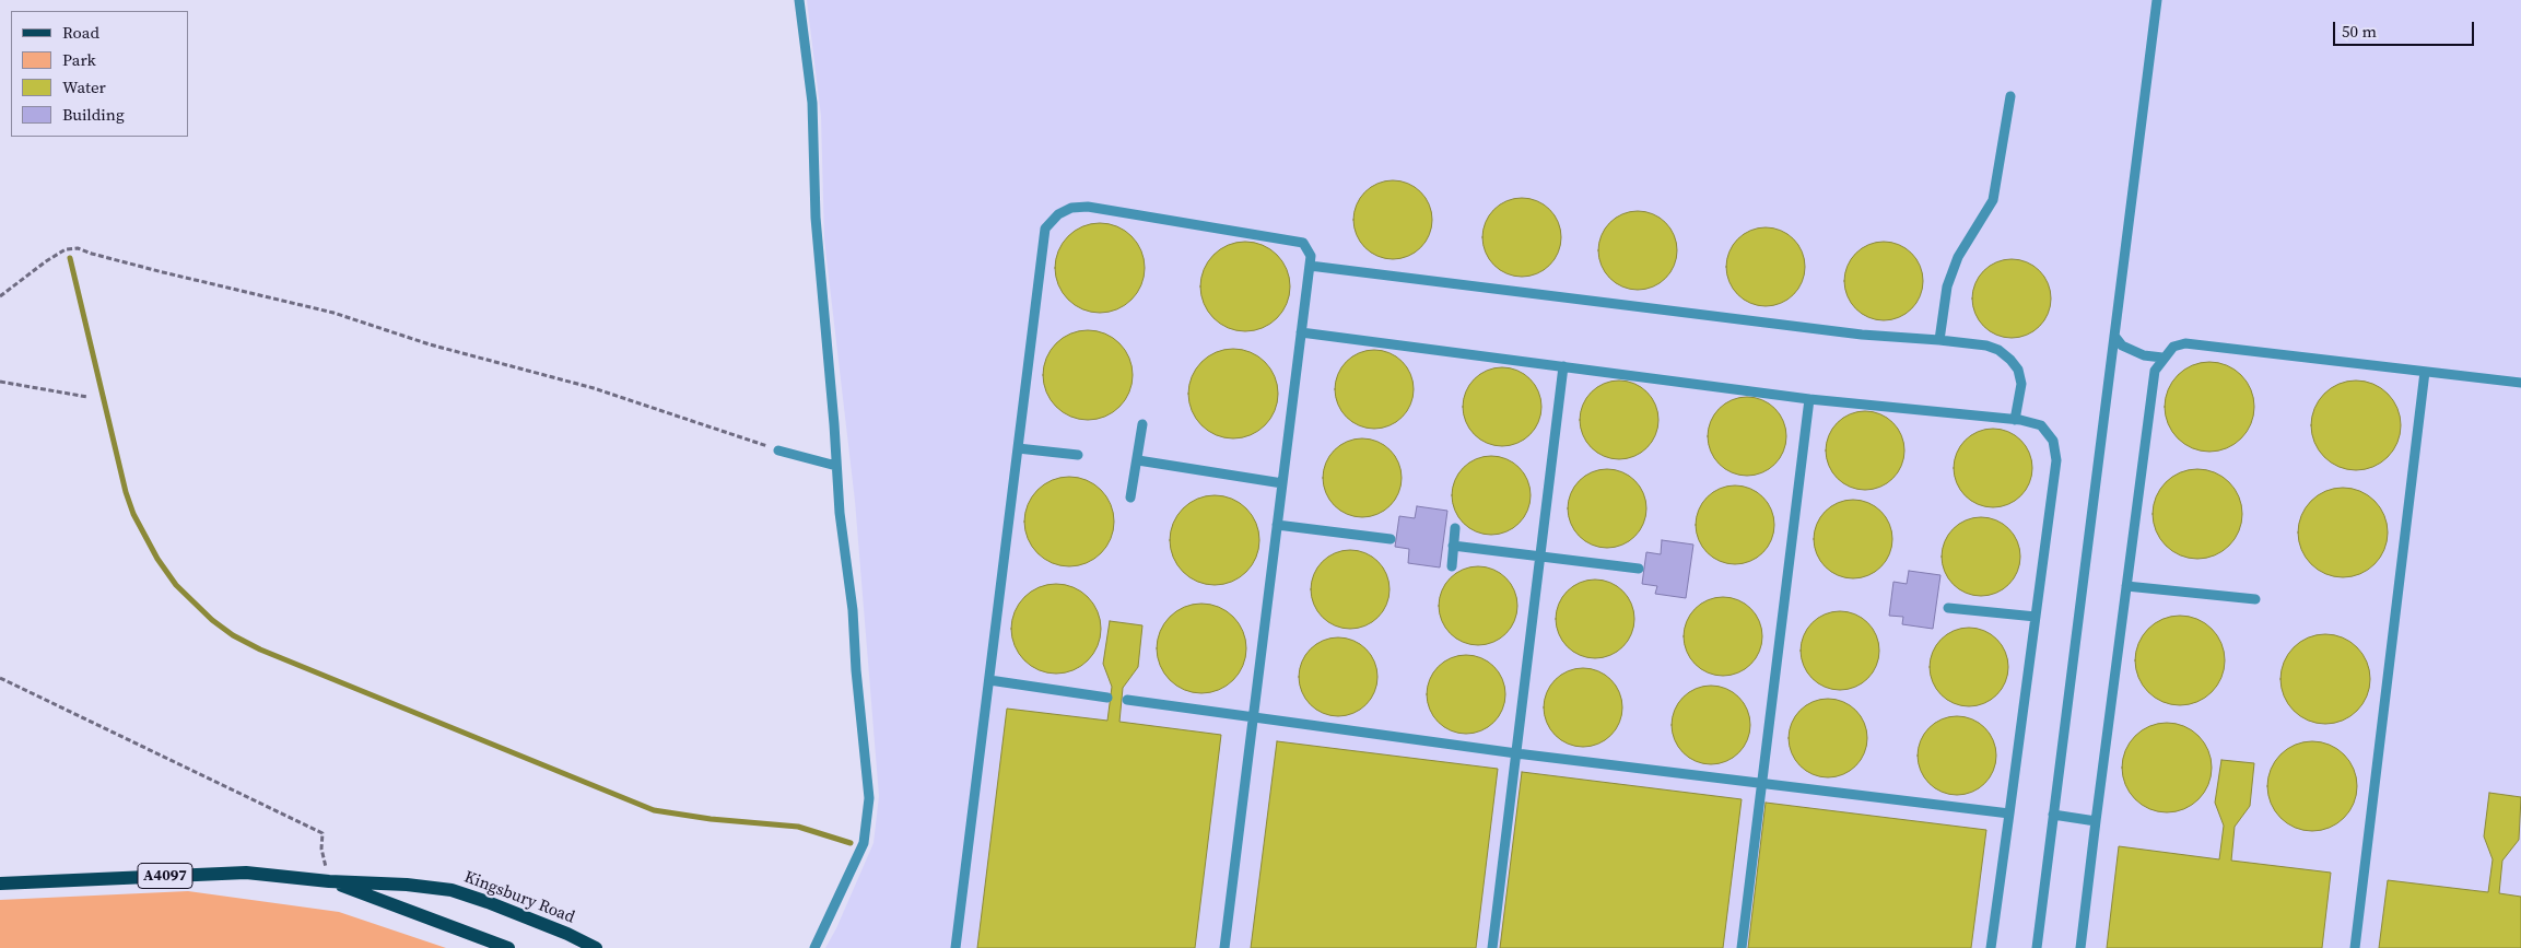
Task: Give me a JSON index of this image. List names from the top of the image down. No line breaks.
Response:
{"streets":{"main road":["A4097","Kingsbury Road"]},"legend":["Road","Park","Water","Building"],"scale_bar":"50 m"}
